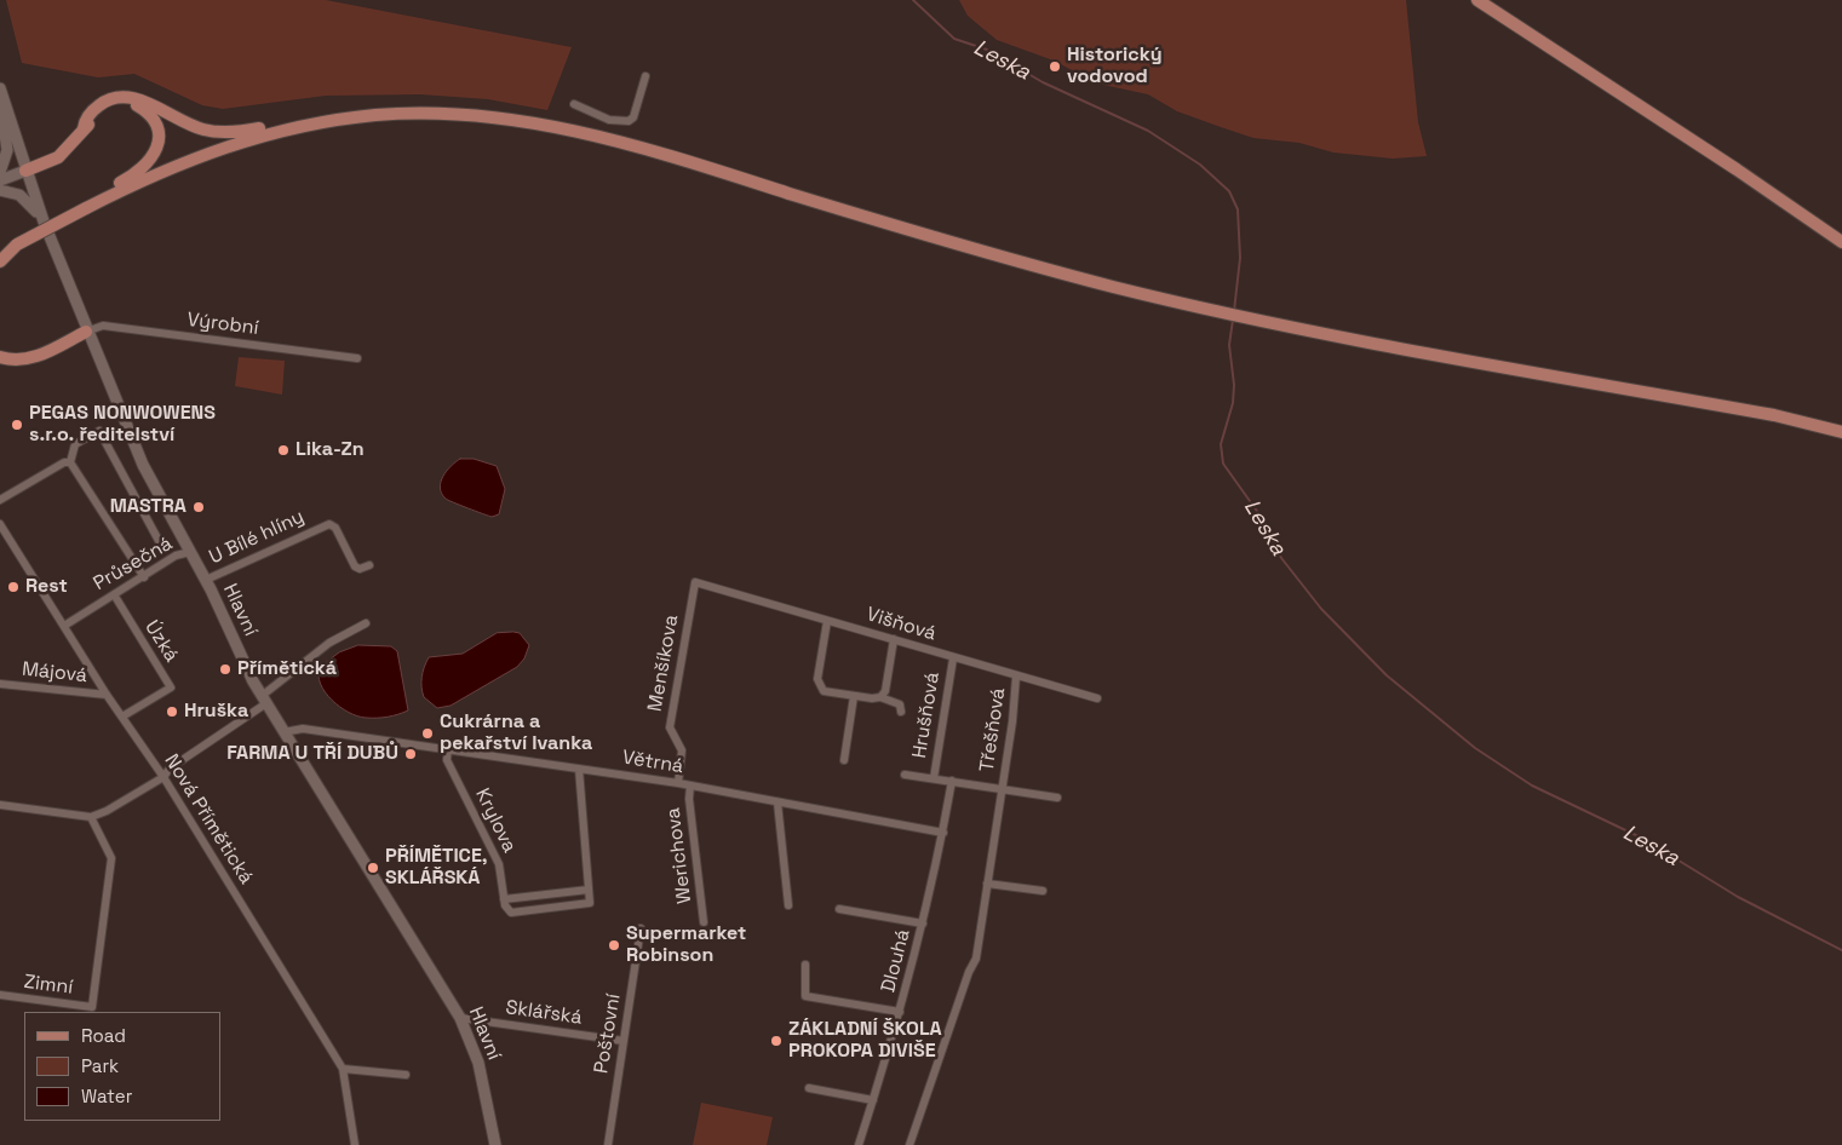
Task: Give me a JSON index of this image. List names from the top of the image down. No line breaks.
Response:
{"streets":{"main road":["Hlavní"],"street":["Výrobní","U Bílé hlíny","Průsečná","Višňová","Úzká","Menšíkova","Májová","Hrušňová","Třešňová","Větrná","Nová Přímětická","Krylova","Werichova","Dlouhá","Zimní","Sklářská","Poštovní"]},"crossings":[["Výrobní","Hlavní"],["U Bílé hlíny","Hlavní"],["Průsečná","Hlavní"],["Průsečná","Úzká"],["Průsečná","Nová Přímětická"],["Hlavní","Větrná"],["Hlavní","Sklářská"],["Višňová","Menšíkova"],["Višňová","Hrušňová"],["Višňová","Třešňová"],["Úzká","Nová Přímětická"],["Menšíkova","Větrná"],["Májová","Nová Přímětická"],["Hrušňová","Třešňová"],["Hrušňová","Dlouhá"],["Větrná","Krylova"],["Větrná","Werichova"],["Větrná","Dlouhá"],["Sklářská","Poštovní"]],"water":["Leska"],"places":["Historický vodovod","PEGAS NONWOWENS s.r.o. ředitelství","Lika-Zn","MASTRA","Rest","Přímětická","Hruška","Cukrárna a pekařství Ivanka","FARMA U TŘÍ DUBŮ","PŘÍMĚTICE, SKLÁŘSKÁ","Supermarket Robinson","ZÁKLADNÍ ŠKOLA PROKOPA DIVIŠE"],"legend":["Road","Park","Water"]}
